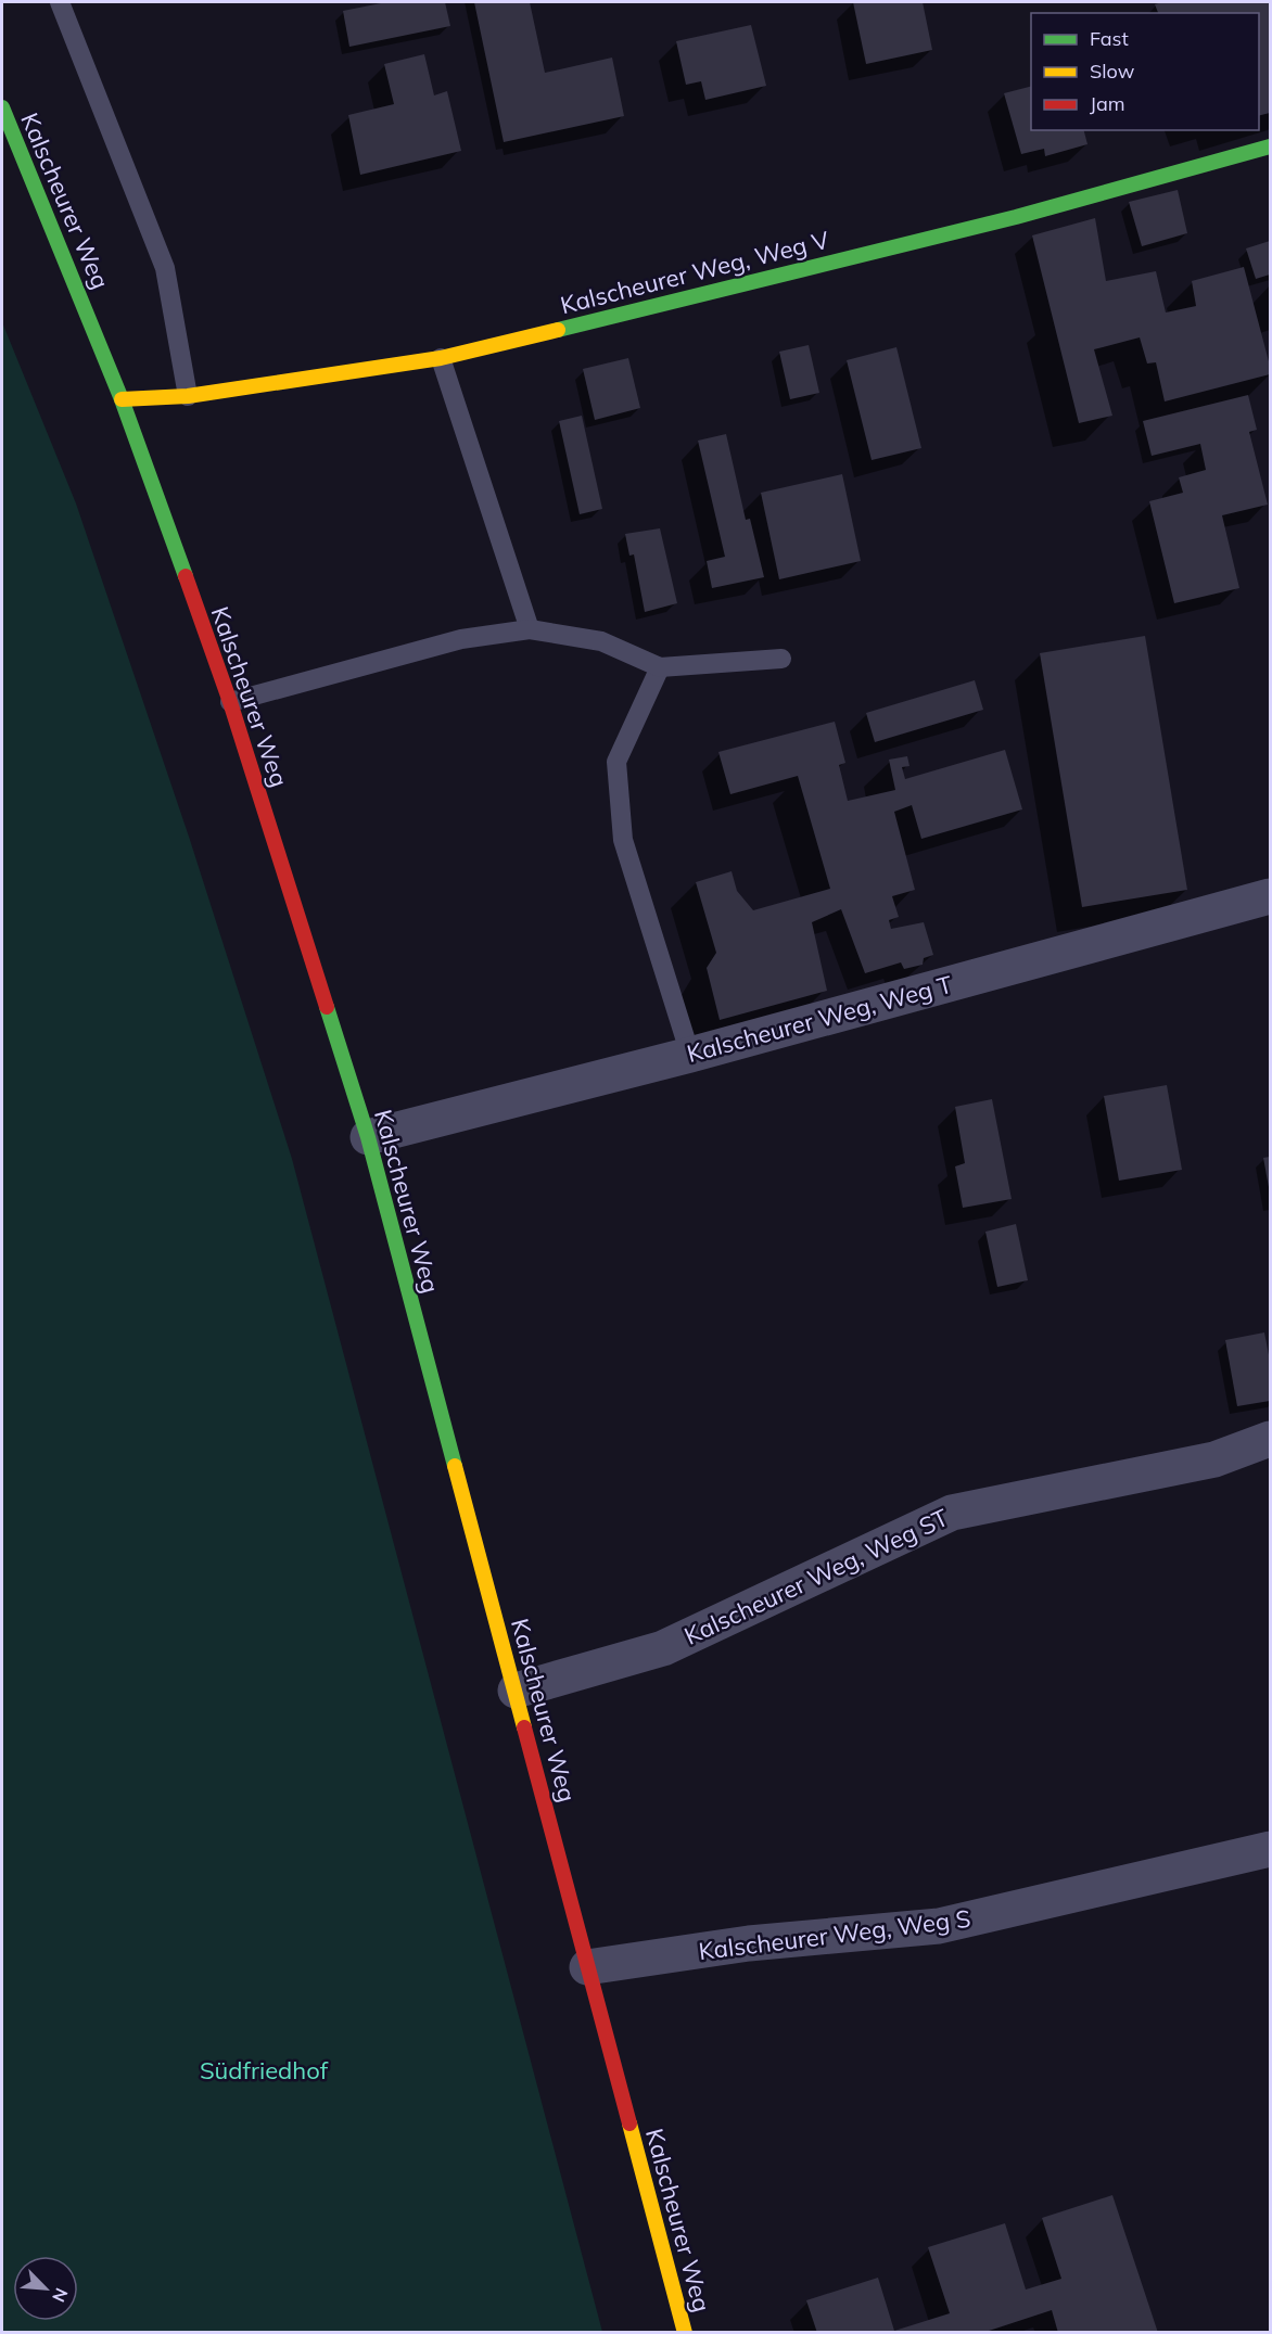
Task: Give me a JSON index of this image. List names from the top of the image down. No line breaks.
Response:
{"streets":{"street":["Kalscheurer Weg","Kalscheurer Weg, Weg V","Kalscheurer Weg, Weg T","Kalscheurer Weg, Weg ST","Kalscheurer Weg, Weg S"]},"crossings":[["Kalscheurer Weg","Kalscheurer Weg, Weg V"],["Kalscheurer Weg","Kalscheurer Weg, Weg T"],["Kalscheurer Weg","Kalscheurer Weg, Weg ST"],["Kalscheurer Weg","Kalscheurer Weg, Weg S"]],"parks":["Südfriedhof"],"legend":["Fast","Slow","Jam"],"north":"bottom right"}
